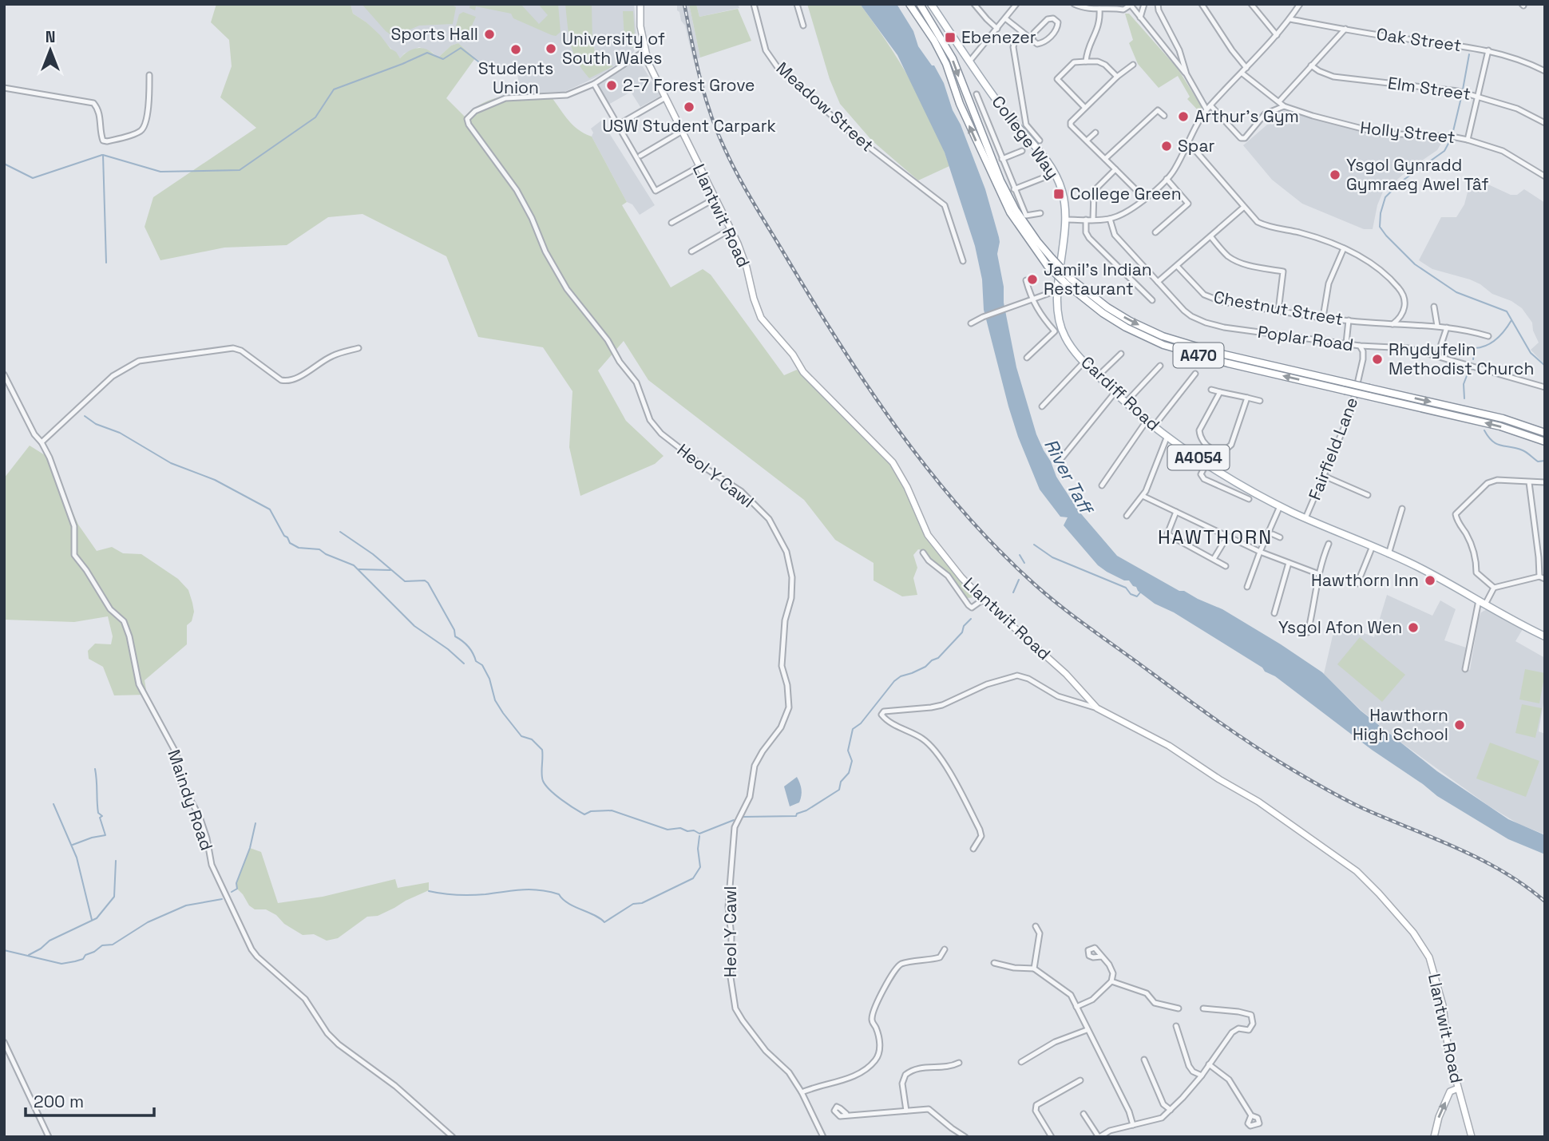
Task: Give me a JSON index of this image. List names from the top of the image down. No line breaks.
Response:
{"streets":{"main road":["College Way","Llantwit Road","A470","Cardiff Road","A4054"],"street":["Oak Street","Elm Street","Meadow Street","Holly Street","Chestnut Street","Poplar Road","Fairfield Lane","Heol Y Cawl","Maindy Road"]},"crossings":[["College Way","Cardiff Road"],["College Way","A4054"],["Poplar Road","Fairfield Lane"],["Cardiff Road","Fairfield Lane"],["Cardiff Road","A4054"]],"districts":["HAWTHORN"],"water":["River Taff"],"places":{"other":["Sports Hall","University of South Wales","Students Union","2-7 Forest Grove","USW Student Carpark","Arthur's Gym","Spar","Ysgol Gynradd Gymraeg Awel Tâf","Jamil's Indian Restaurant","Rhydyfelin Methodist Church","Hawthorn Inn","Ysgol Afon Wen","Hawthorn High School"],"transit":["Ebenezer","College Green"]},"scale_bar":"200 m","north":"top"}
